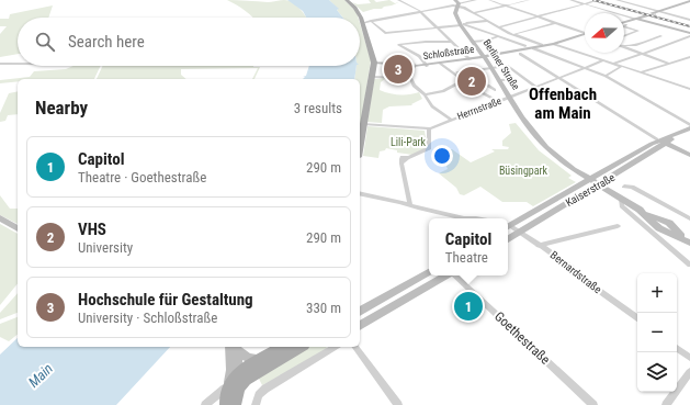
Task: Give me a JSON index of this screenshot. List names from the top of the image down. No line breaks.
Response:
{"streets":{"main road":["Schloßstraße","Berliner Straße","Kaiserstraße"],"street":["Herrnstraße","Bernardstraße","Goethestraße"]},"crossings":[["Schloßstraße","Berliner Straße"],["Berliner Straße","Herrnstraße"],["Berliner Straße","Kaiserstraße"],["Kaiserstraße","Bernardstraße"]],"districts":["Offenbach am Main"],"water":["Main"],"parks":["Lili-Park","Büsingpark"],"north":"left","page":{"search":"Search here","pins":["3","2","1"],"heading":["Nearby","3 results"],"list":[{"mark":"1","name":"Capitol","note":"Theatre · Goethestraße","value":"290 m"},{"mark":"2","name":"VHS","note":"University","value":"290 m"},{"mark":"3","name":"Hochschule für Gestaltung","note":"University · Schloßstraße","value":"330 m"}],"popup":["Capitol","Theatre"],"map_buttons":["+","−"]}}
